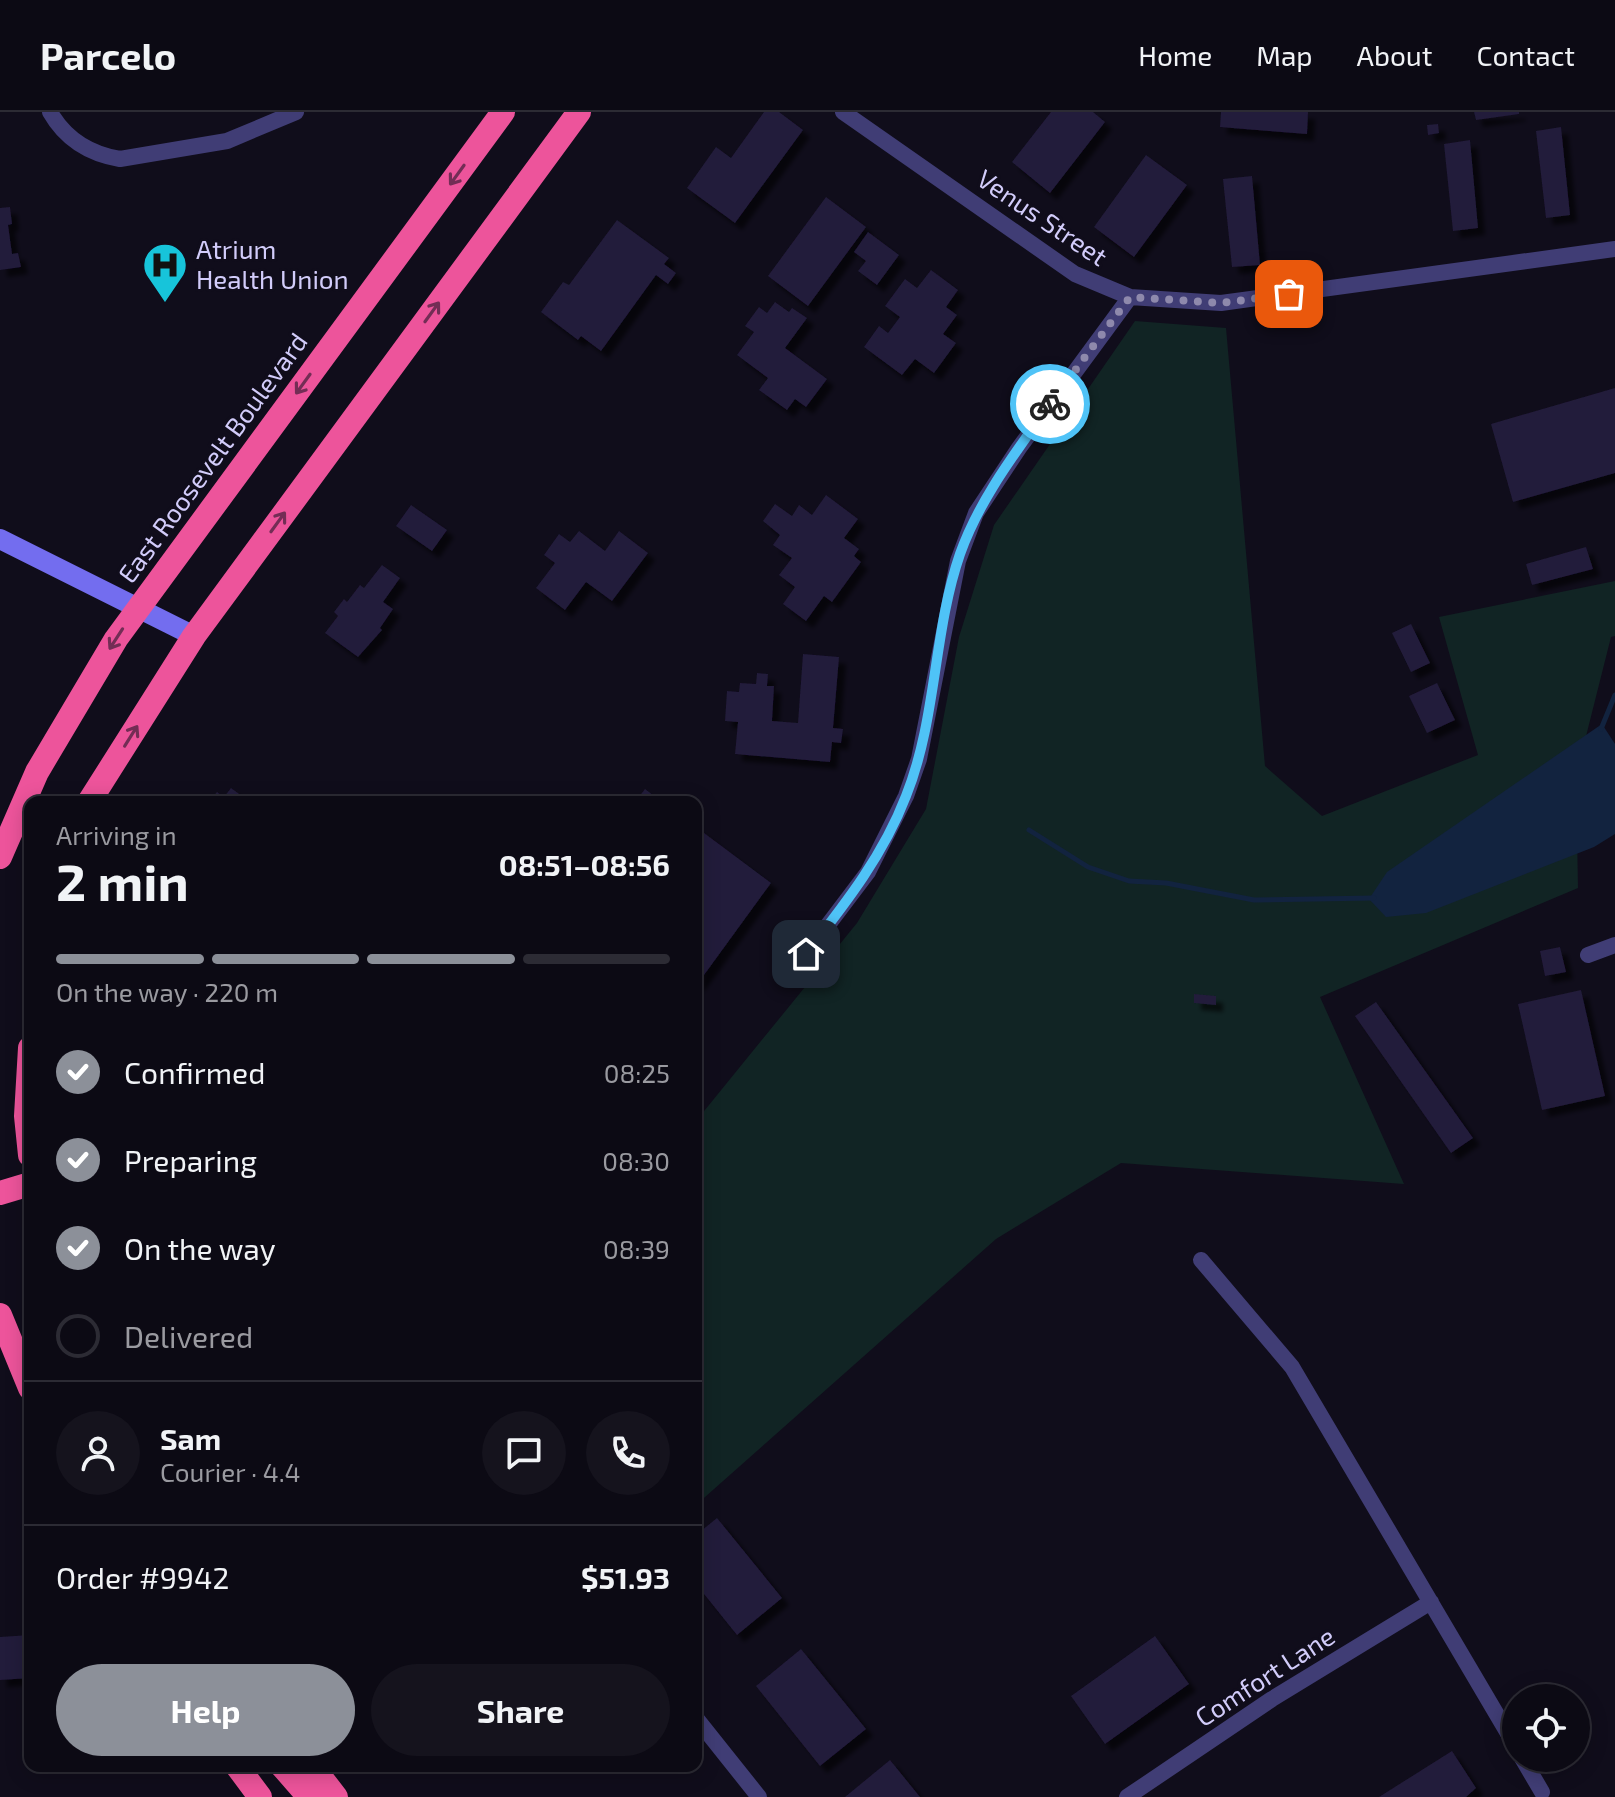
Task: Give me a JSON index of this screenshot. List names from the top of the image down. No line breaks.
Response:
{"streets":{"highway":["East Roosevelt Boulevard"],"street":["Venus Street","Comfort Lane"]},"places":{"hospital":["Atrium Health Union"]},"page":{"header":"Parcelo","nav":["Home","Map","About","Contact"],"heading":["2 min","Arriving in","08:51–08:56"],"panel":["Sam","Courier · 4.4","Order #9942","$51.93"],"bar":"On the way · 220 m","list":[["Confirmed","08:25"],["Preparing","08:30"],["On the way","08:39"],"Delivered"],"buttons":["Help","Share"]}}
